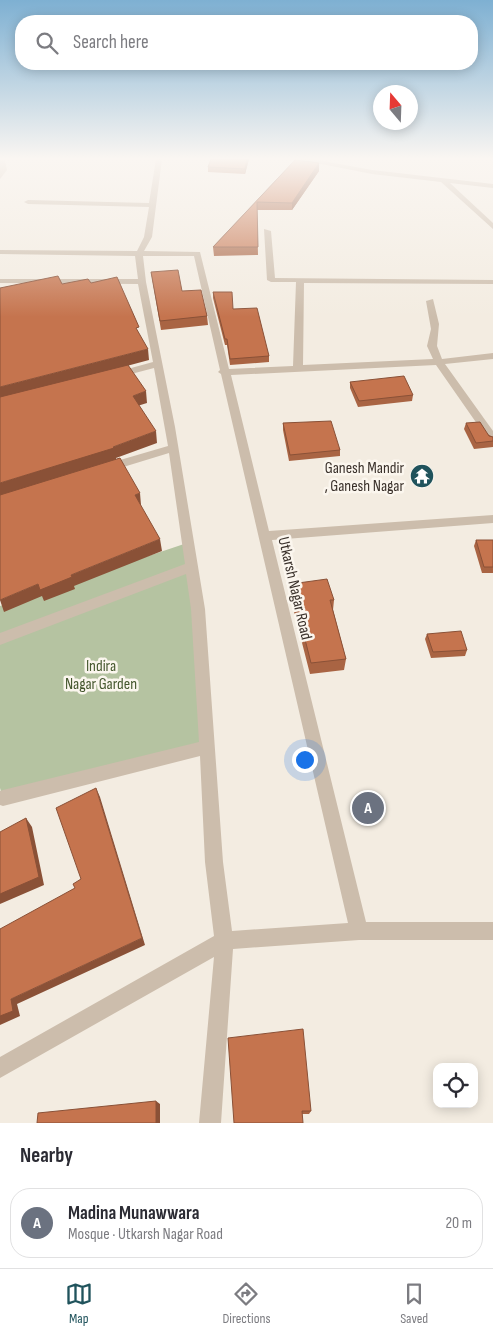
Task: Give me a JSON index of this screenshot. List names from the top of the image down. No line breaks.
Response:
{"streets":{"street":["Utkarsh Nagar Road"]},"parks":["Indira Nagar Garden"],"places":{"temple":["Ganesh Mandir , Ganesh Nagar"]},"north":"top","page":{"search":"Search here","pins":"A","heading":"Nearby","list":[{"mark":"A","name":"Madina Munawwara","note":"Mosque · Utkarsh Nagar Road","value":"20 m"}],"nav":["Map","Directions","Saved"]}}
